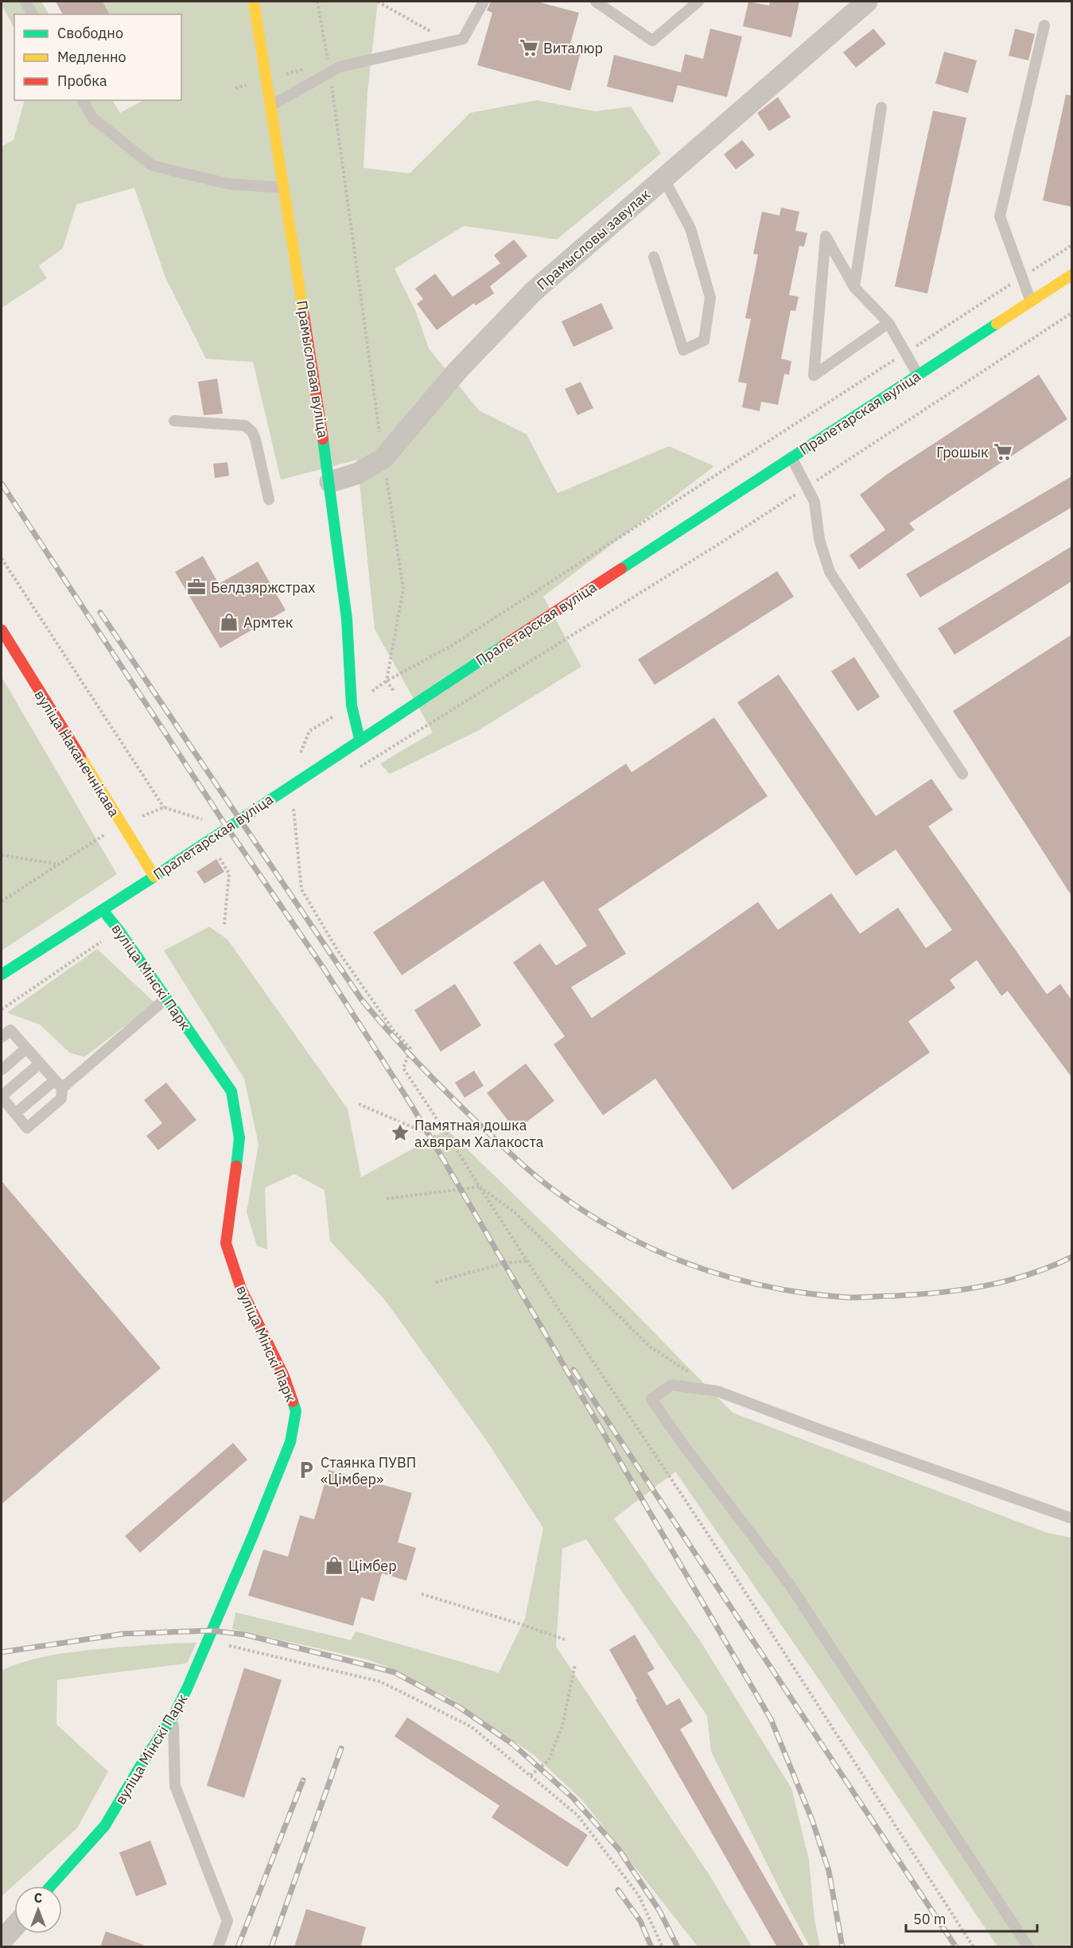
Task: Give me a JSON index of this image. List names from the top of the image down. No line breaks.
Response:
{"streets":{"main road":["Прамысловая вуліца","Пралетарская вуліца","вуліца Наканечнікава","вуліца Мінскі Парк"],"street":["Прамысловы завулак"]},"crossings":[["Прамысловы завулак","Прамысловая вуліца"],["Прамысловая вуліца","Пралетарская вуліца"],["Пралетарская вуліца","вуліца Наканечнікава"],["Пралетарская вуліца","вуліца Мінскі Парк"]],"places":{"supermarket":["Виталюр","Грошык"],"office":["Белдзяржстрах"],"shop":["Армтек","Цімбер"],"place":["Памятная дошка ахвярам Халакоста"],"parking":["Стаянка ПУВП «Цімбер»"]},"legend":["Свободно","Медленно","Пробка"],"scale_bar":"50 m","north":"top"}
